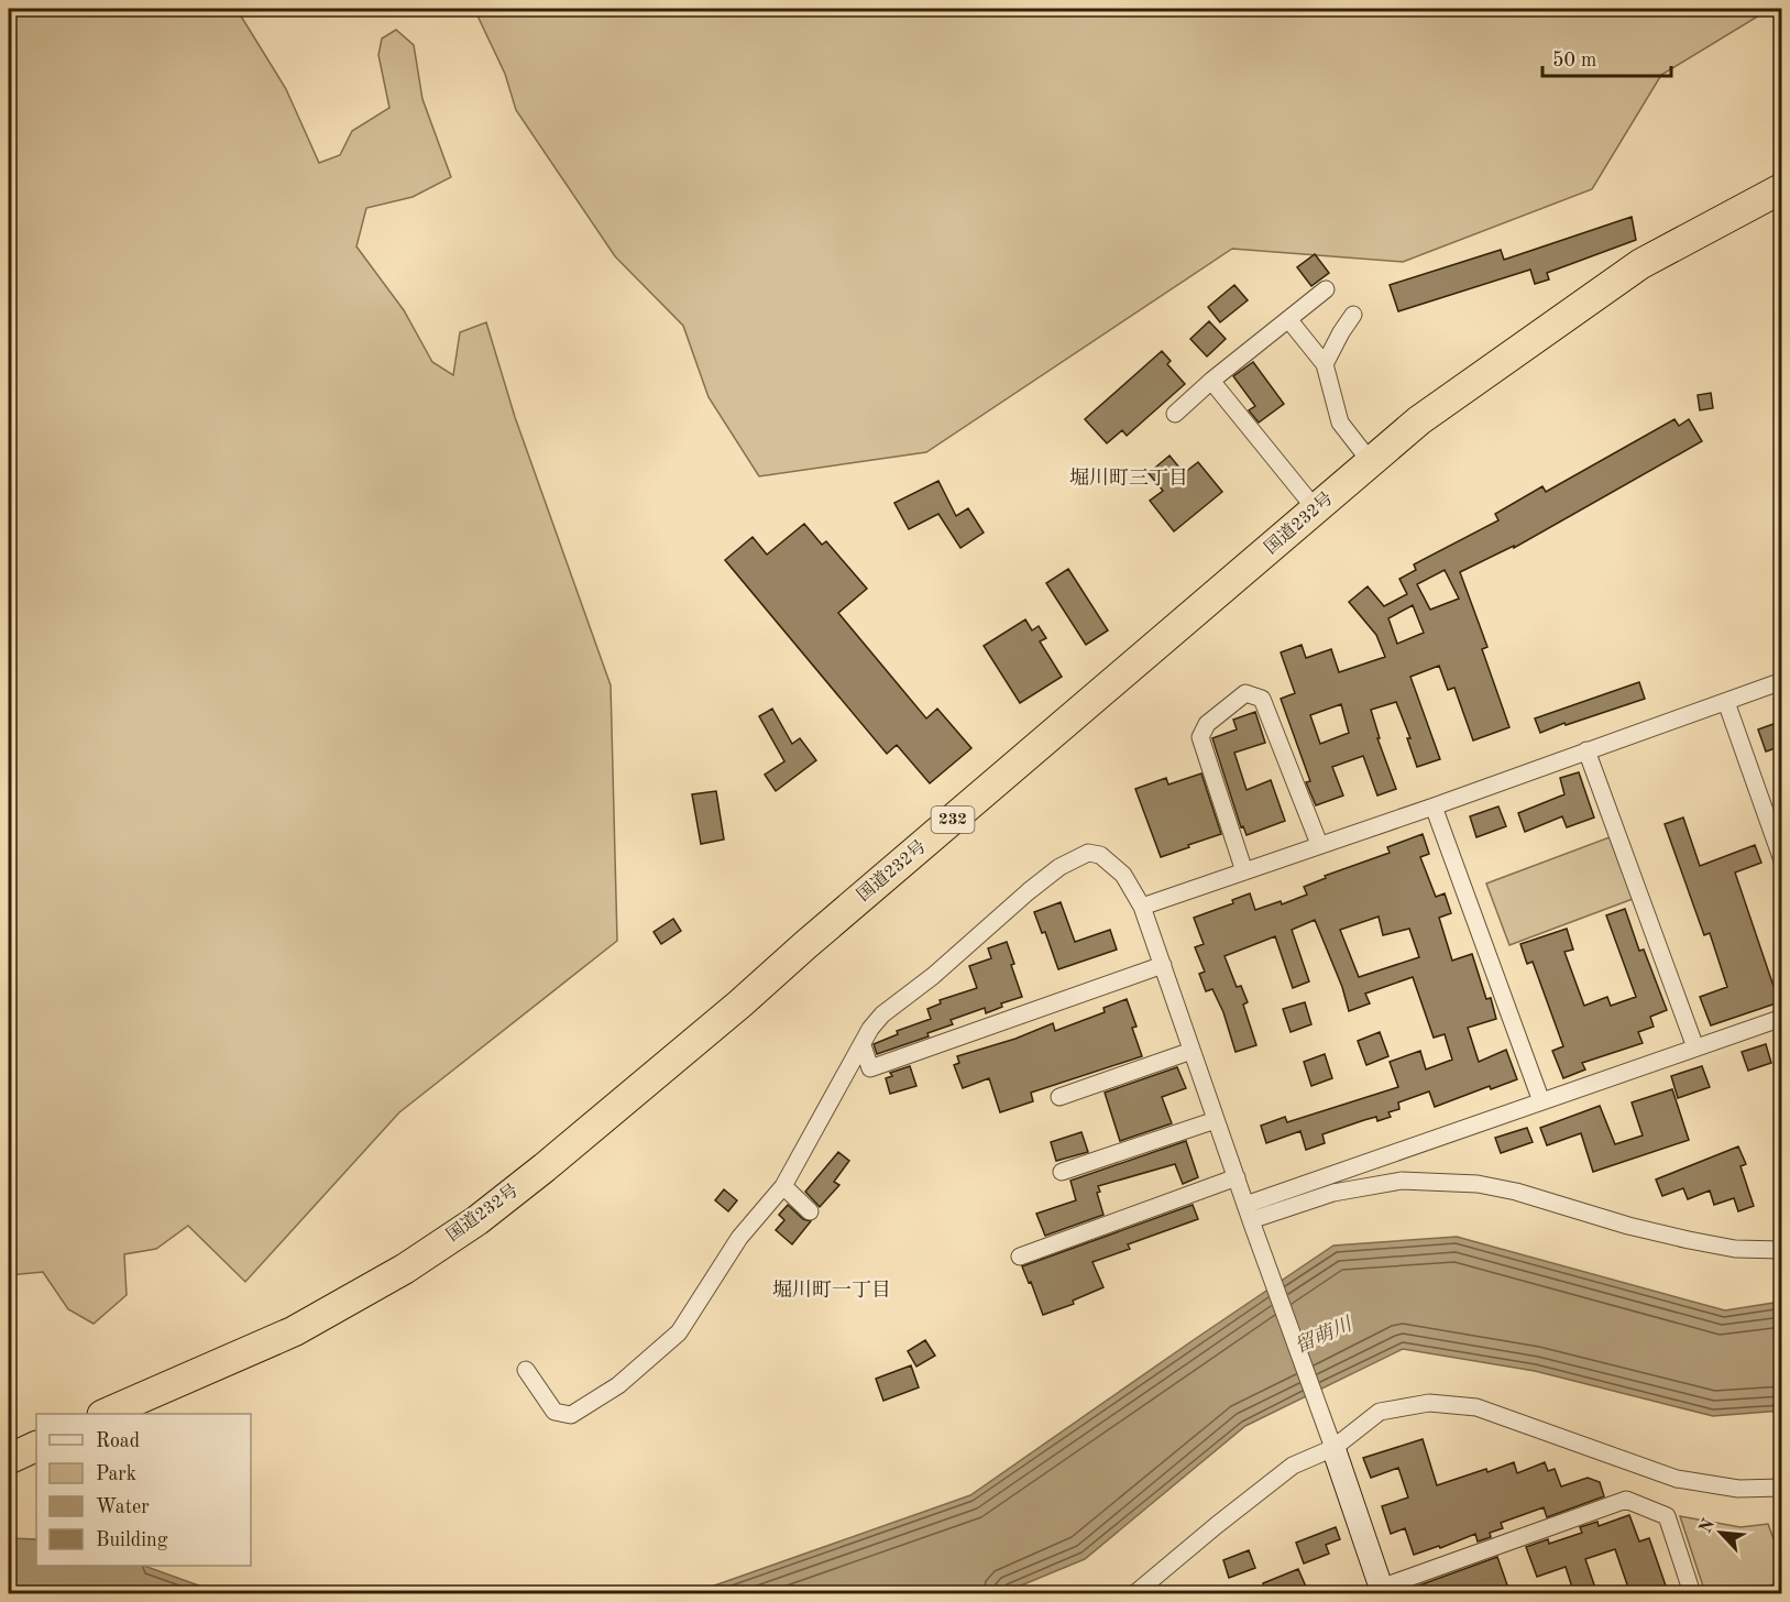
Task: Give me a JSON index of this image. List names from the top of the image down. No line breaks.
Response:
{"streets":{"highway":["国道232号","232"]},"districts":["堀川町三丁目","堀川町一丁目"],"water":["留萌川"],"legend":["Road","Park","Water","Building"],"scale_bar":"50 m","north":"top left"}
